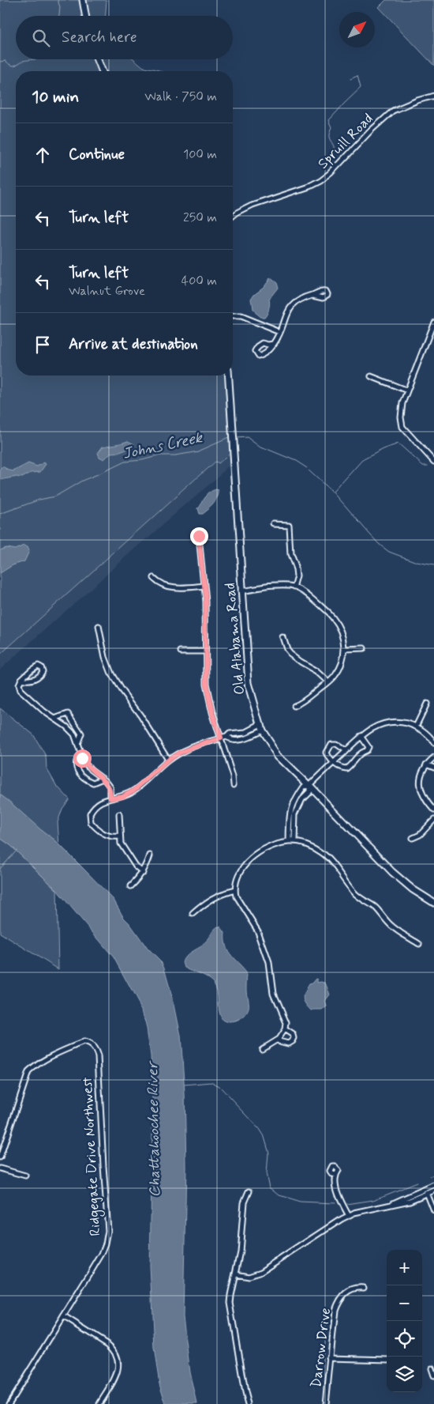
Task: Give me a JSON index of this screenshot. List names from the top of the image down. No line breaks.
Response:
{"streets":{"main road":["Old Alabama Road"],"street":["Spruill Road","Ridgegate Drive Northwest","Darrow Drive"]},"water":["Johns Creek","Chattahoochee River"],"north":"top right","page":{"search":"Search here","heading":["10 min","Walk · 750 m"],"list":[["Continue","100 m"],["Turn left","250 m"],["Turn left","Walnut Grove","400 m"],"Arrive at destination"],"map_buttons":["+","−"]}}
